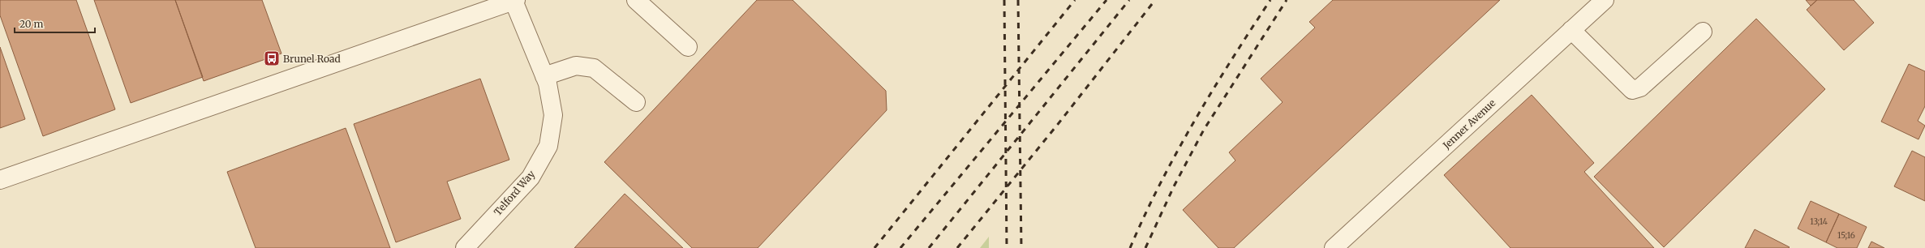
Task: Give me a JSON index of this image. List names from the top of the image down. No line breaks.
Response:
{"streets":{"street":["Jenner Avenue","Telford Way"]},"places":{"bus stop":["Brunel Road"]},"house_numbers":["13;14","15;16"],"scale_bar":"20 m"}
